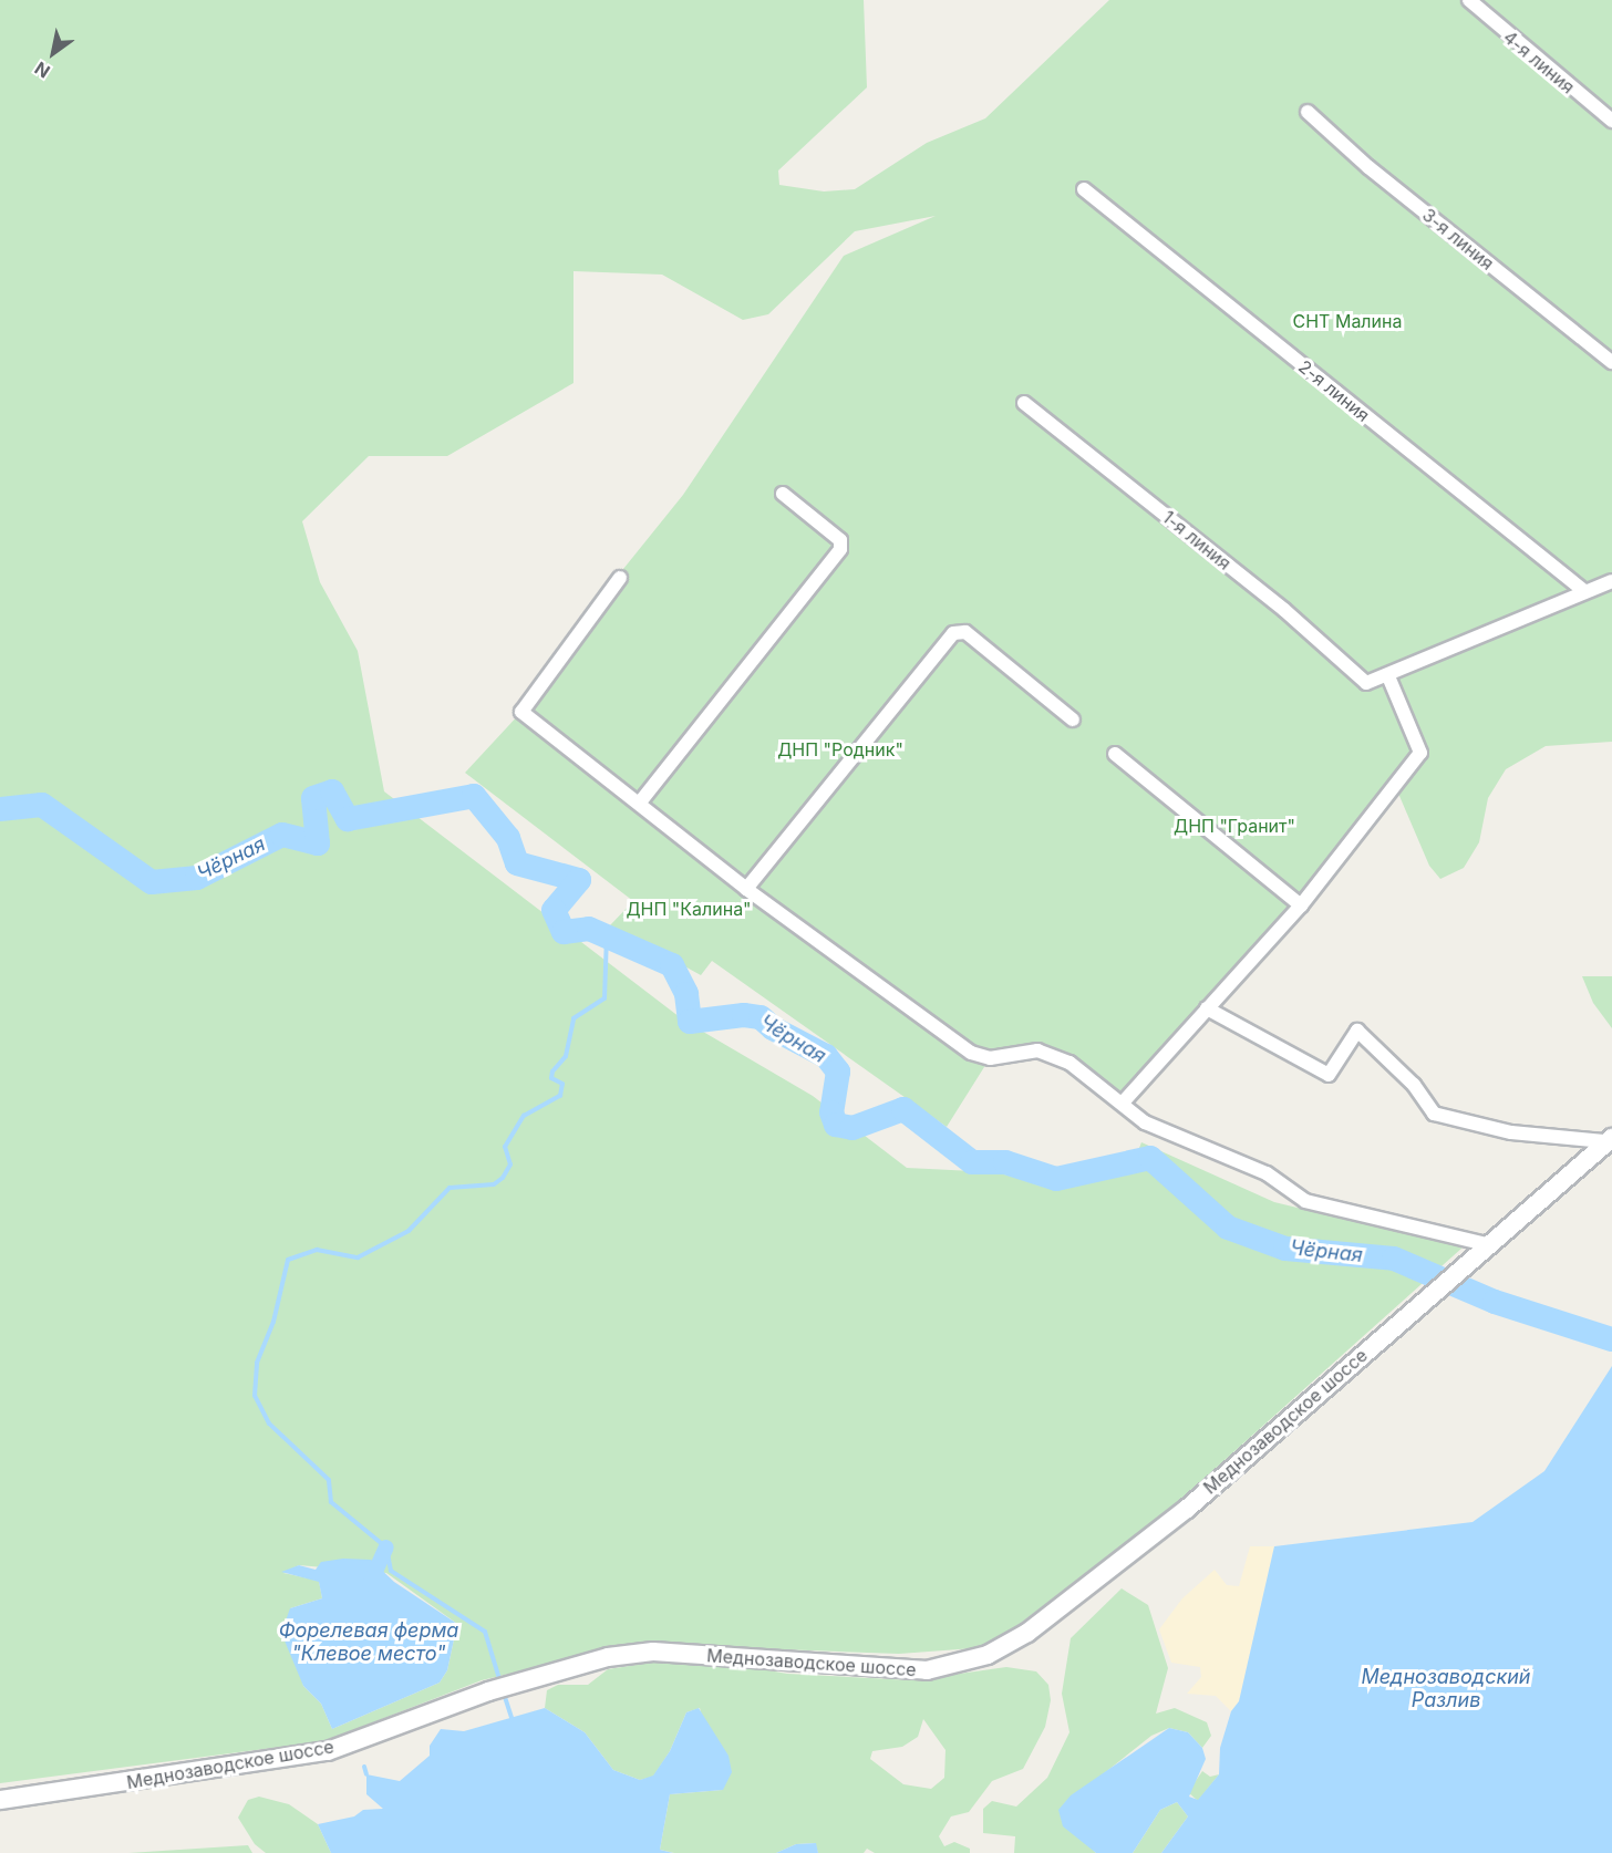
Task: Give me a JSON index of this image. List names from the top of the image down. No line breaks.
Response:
{"streets":{"main road":["Меднозаводское шоссе"],"street":["4-я линия","3-я линия","2-я линия","1-я линия"]},"water":["Чёрная","Форелевая ферма \"Клевое место\"","Меднозаводский Разлив"],"parks":["СНТ Малина","ДНП \"Родник\"","ДНП \"Гранит\"","ДНП \"Калина\""],"north":"bottom left"}
